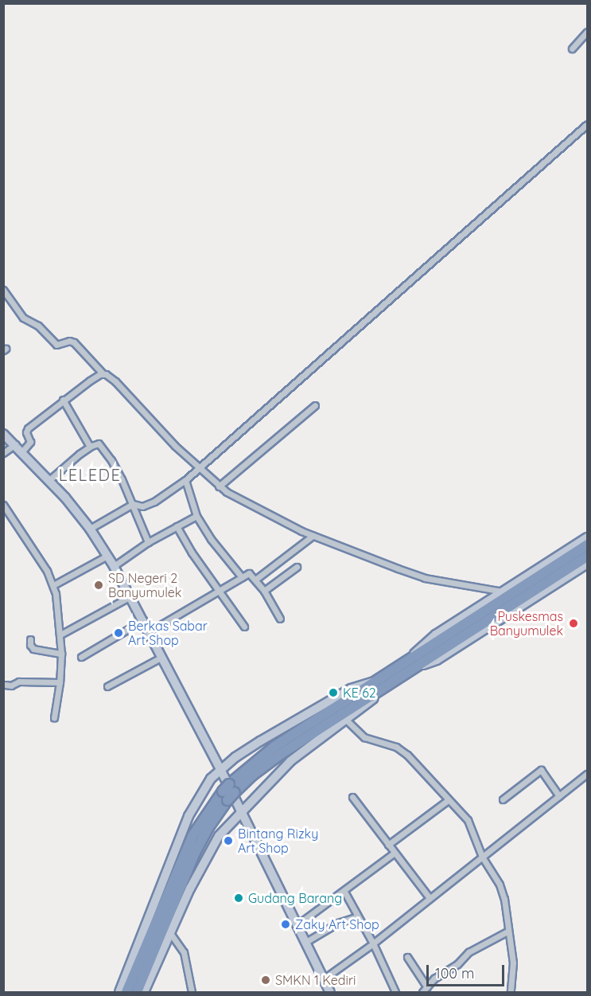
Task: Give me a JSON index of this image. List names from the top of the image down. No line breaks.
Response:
{"districts":["LELEDE"],"places":["SD Negeri 2 Banyumulek","Puskesmas Banyumulek","Berkas Sabar Art Shop","KE 62","Bintang Rizky Art Shop","Gudang Barang","Zaky Art Shop","SMKN 1 Kediri"],"scale_bar":"100 m"}
